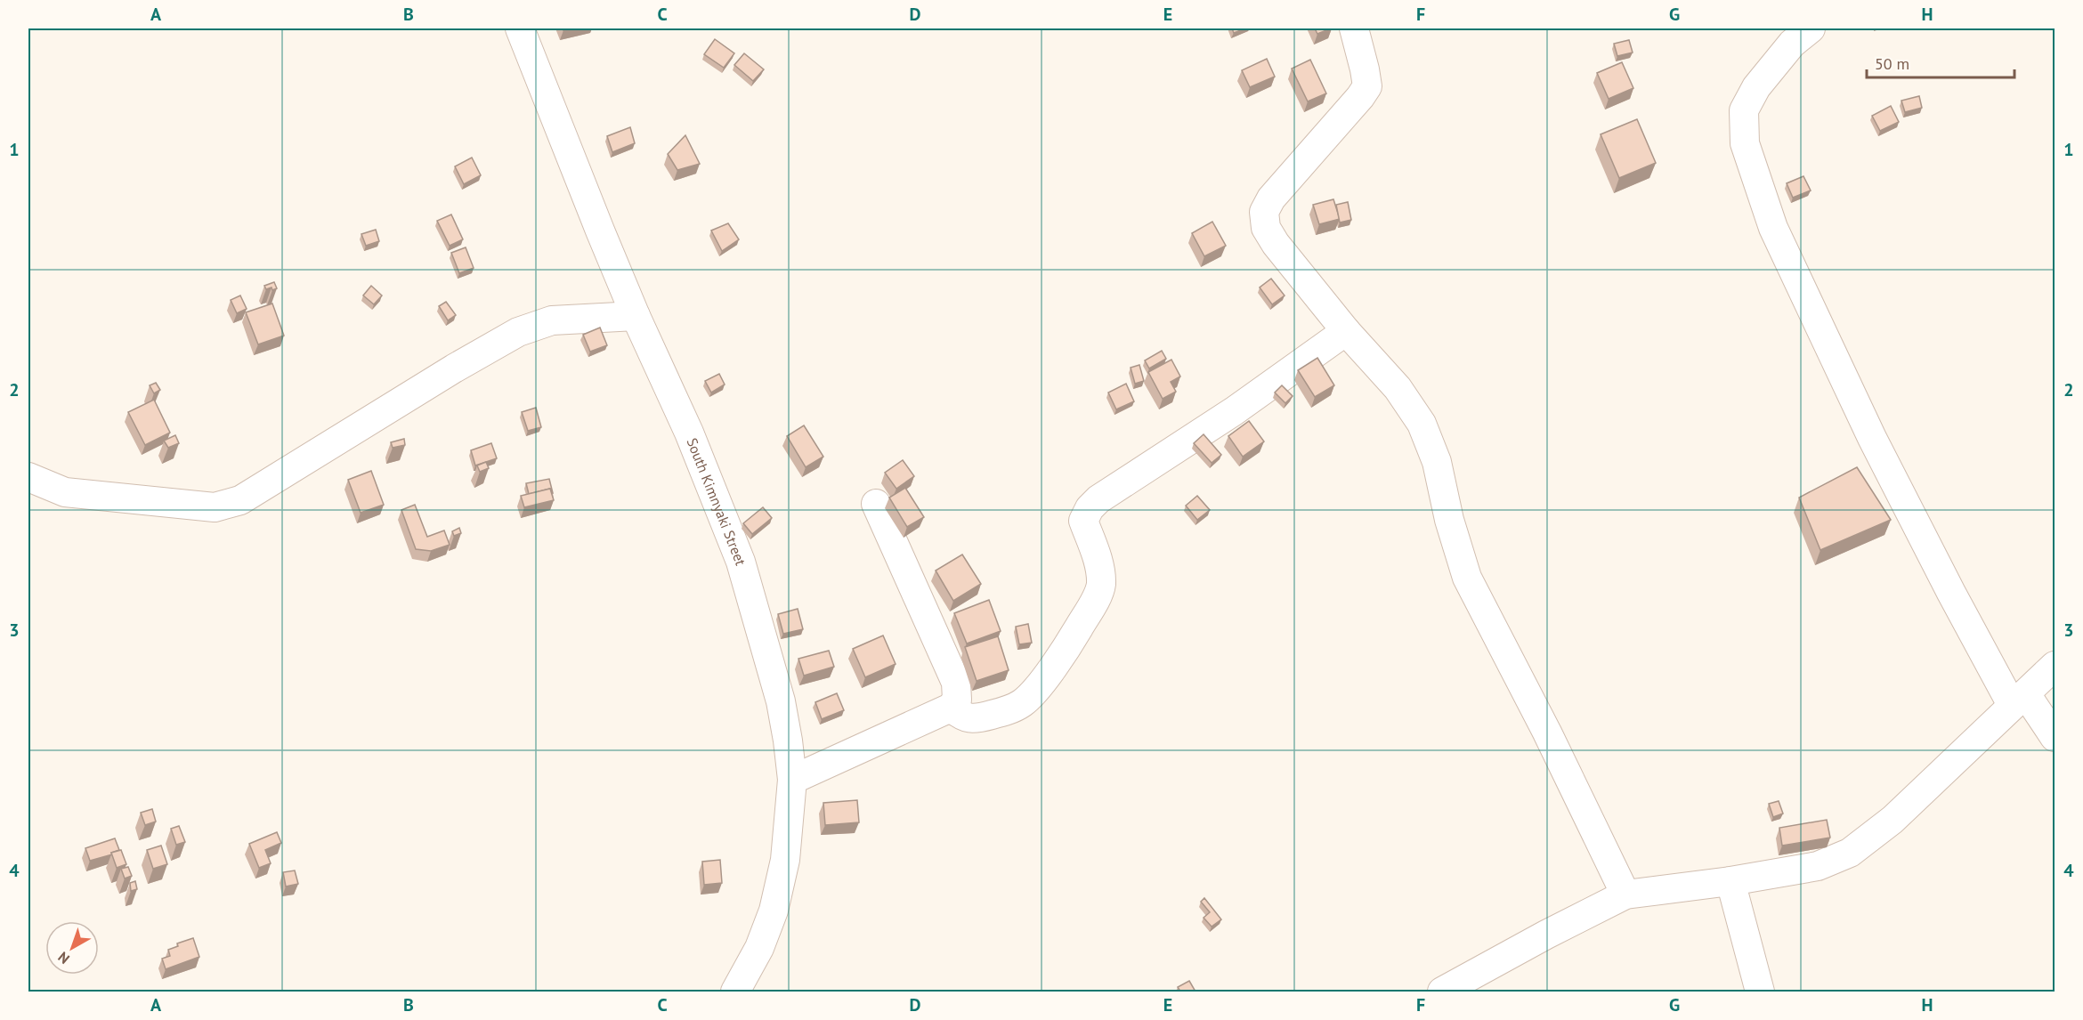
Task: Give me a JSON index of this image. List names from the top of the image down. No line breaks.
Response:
{"streets":{"street":["South Kimnyaki Street"]},"scale_bar":"50 m","north":"bottom left","grid":{"columns":["A","B","C","D","E","F","G","H"],"rows":["1","2","3","4"]}}
